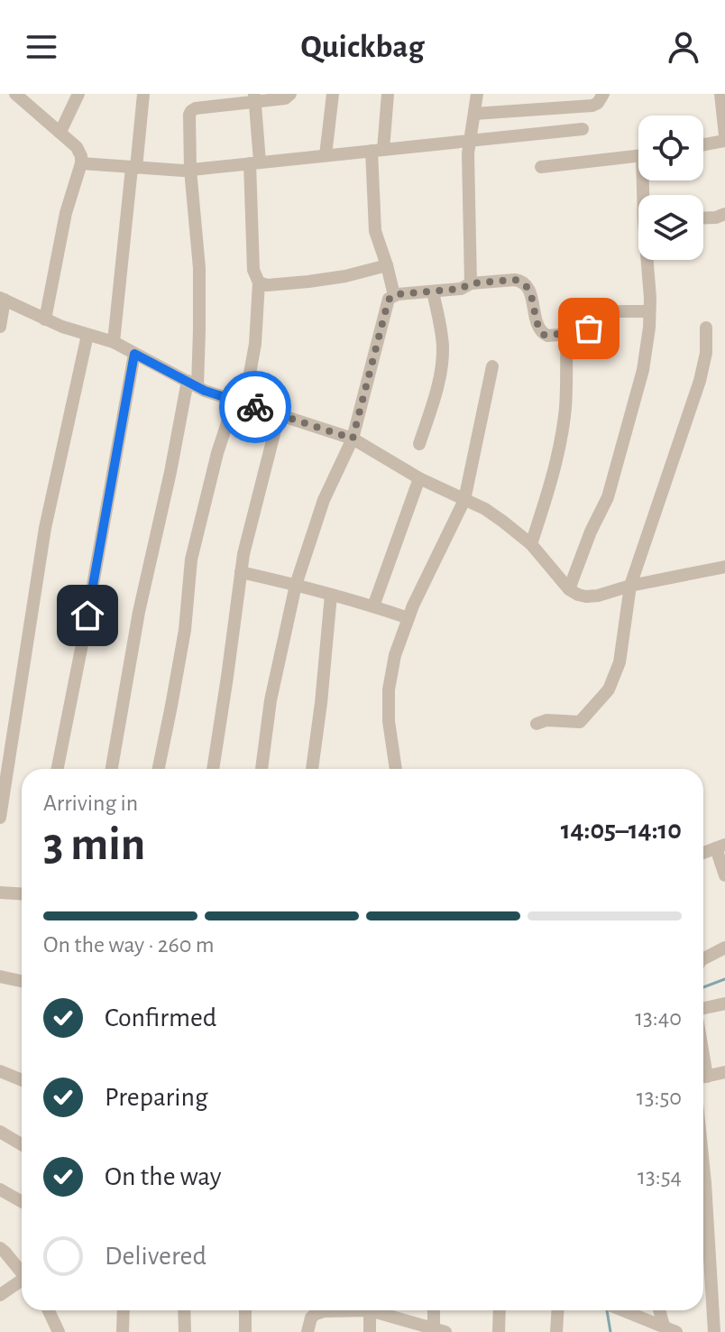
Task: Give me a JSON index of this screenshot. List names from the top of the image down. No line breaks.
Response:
{"page":{"header":"Quickbag","heading":["3 min","Arriving in","14:05–14:10"],"bar":"On the way · 260 m","list":[["Confirmed","13:40"],["Preparing","13:50"],["On the way","13:54"],"Delivered"]}}
